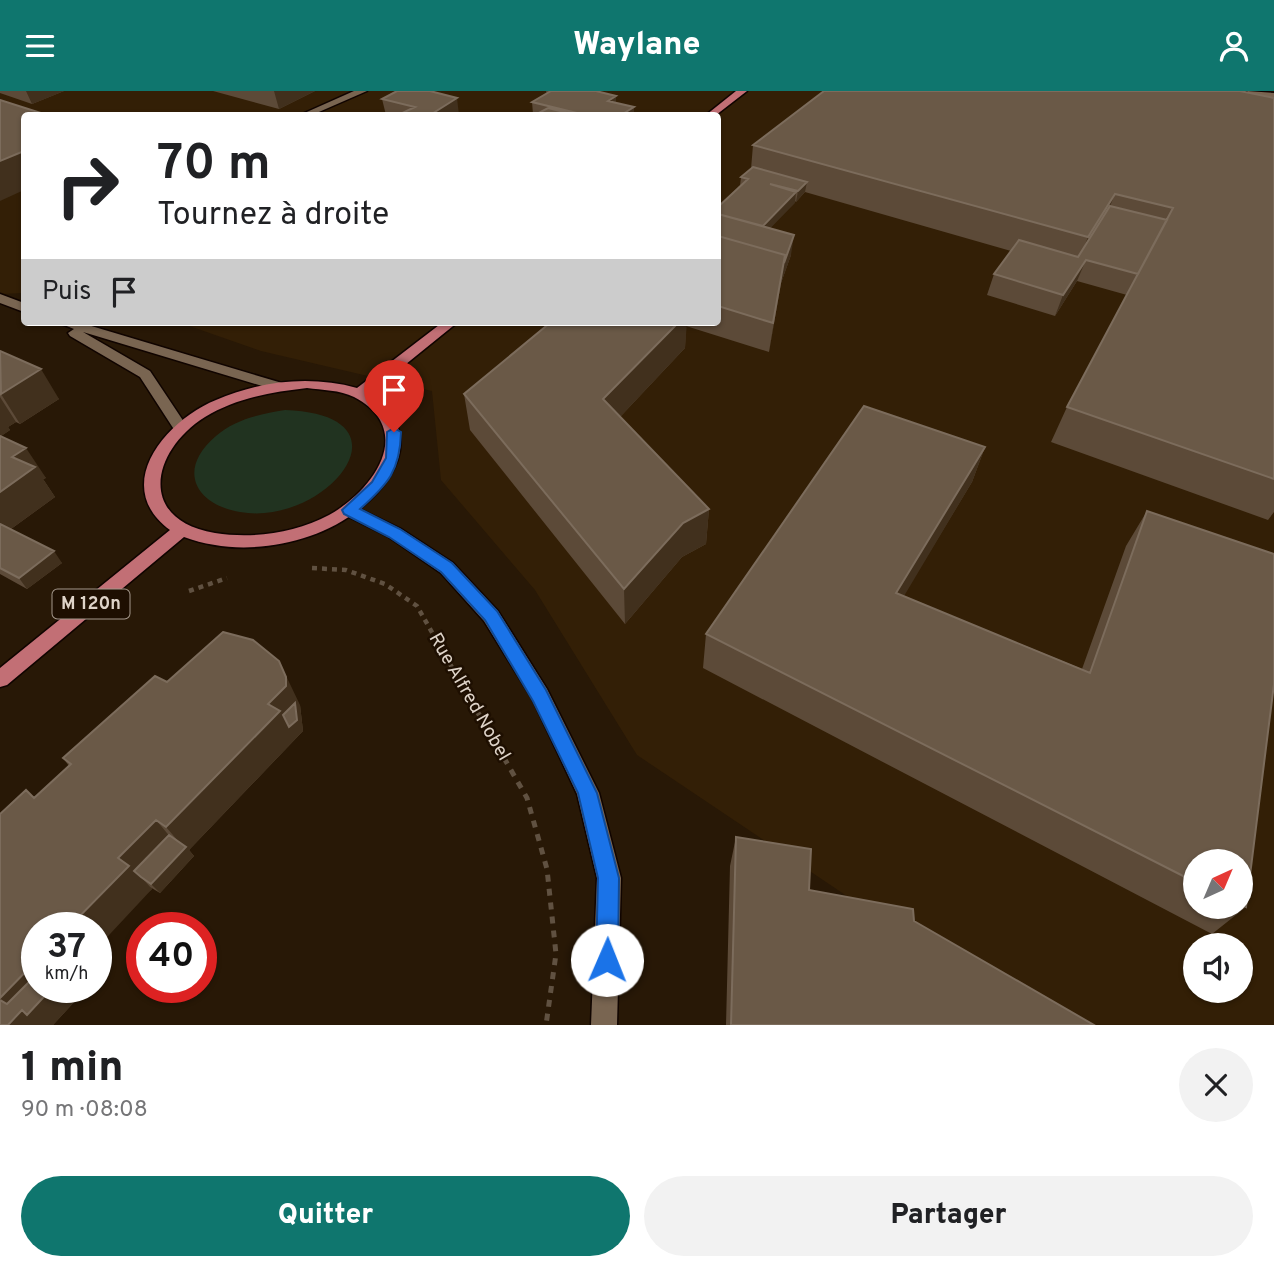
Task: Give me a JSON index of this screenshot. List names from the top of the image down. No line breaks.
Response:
{"streets":{"main road":["M 120n"],"path":["Rue Alfred Nobel"]},"north":"top right","page":{"header":"Waylane","turn":["70 m","Tournez à droite"],"then":"Puis","speed":"37 km/h","limit":"40","heading":["1 min","90 m · 08:08"],"buttons":["Quitter","Partager"]}}
